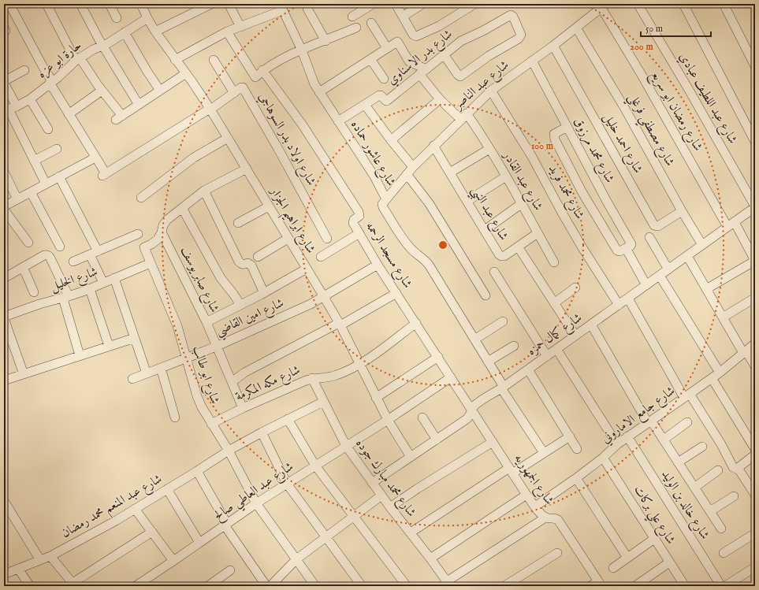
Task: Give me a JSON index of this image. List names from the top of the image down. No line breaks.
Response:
{"streets":{"street":["شارع بدر الاسناوي","حارة ابو عزه","شارع عبد الناصر","شارع عبد اللطيف عبادي","شارع رمضان ابو سريع","شارع مصطفي فرغلي","شارع اولاد بدر السوهاجي","شارع احمد خليل","شارع محمد مرزوق","شارع عاشور حماده","شارع عبد القادر","شارع محمد فريد","شارع عبد النبي","شارع ابراهيم الجزار","شارع مسجد الرحمه","شارع الخليل","شارع صابر يوسف","شارع امين القاضي","شارع كمال حمزه","شارع ابو طالب","شارع مكه المكرمة","شارع جامع الاماروني","شارع محمد مبارك جوده","شارع الجمهوريه","شارع عبد العاطي صالح","شارع خالد بن الوليد","شارع عبد المنعم محمد رمضان","شارع علي بركات"]},"crossings":[["شارع بدر الاسناوي","شارع عاشور حماده"],["شارع بدر الاسناوي","شارع عبد القادر"],["حارة ابو عزه","شارع ابراهيم الجزار"],["شارع عبد الناصر","شارع رمضان ابو سريع"],["شارع عبد الناصر","شارع مصطفي فرغلي"],["شارع عبد الناصر","شارع احمد خليل"],["شارع عبد الناصر","شارع محمد مرزوق"],["شارع عبد الناصر","شارع عاشور حماده"],["شارع عبد الناصر","شارع عبد القادر"],["شارع عبد الناصر","شارع محمد فريد"],["شارع عبد الناصر","شارع عبد النبي"],["شارع عبد اللطيف عبادي","شارع كمال حمزه"],["شارع رمضان ابو سريع","شارع كمال حمزه"],["شارع مصطفي فرغلي","شارع احمد خليل"],["شارع مصطفي فرغلي","شارع كمال حمزه"],["شارع اولاد بدر السوهاجي","شارع ابراهيم الجزار"],["شارع عاشور حماده","شارع كمال حمزه"],["شارع عبد القادر","شارع عبد النبي"],["شارع محمد فريد","شارع كمال حمزه"],["شارع ابراهيم الجزار","شارع امين القاضي"],["شارع ابراهيم الجزار","شارع كمال حمزه"],["شارع ابراهيم الجزار","شارع مكه المكرمة"],["شارع ابراهيم الجزار","شارع عبد العاطي صالح"],["شارع مسجد الرحمه","شارع امين القاضي"],["شارع مسجد الرحمه","شارع كمال حمزه"],["شارع مسجد الرحمه","شارع مكه المكرمة"],["شارع مسجد الرحمه","شارع الجمهوريه"],["شارع مسجد الرحمه","شارع عبد العاطي صالح"],["شارع الخليل","شارع ابو طالب"],["شارع صابر يوسف","شارع امين القاضي"],["شارع صابر يوسف","شارع ابو طالب"],["شارع صابر يوسف","شارع مكه المكرمة"],["شارع امين القاضي","شارع ابو طالب"],["شارع كمال حمزه","شارع محمد مبارك جوده"],["شارع كمال حمزه","شارع الجمهوريه"],["شارع ابو طالب","شارع مكه المكرمة"],["شارع ابو طالب","شارع عبد العاطي صالح"],["شارع ابو طالب","شارع عبد المنعم محمد رمضان"],["شارع مكه المكرمة","شارع محمد مبارك جوده"],["شارع جامع الاماروني","شارع الجمهوريه"],["شارع جامع الاماروني","شارع خالد بن الوليد"],["شارع جامع الاماروني","شارع علي بركات"],["شارع محمد مبارك جوده","شارع عبد العاطي صالح"],["شارع محمد مبارك جوده","شارع عبد المنعم محمد رمضان"]],"scale_bar":"50 m","rings":["200 m","100 m"]}
